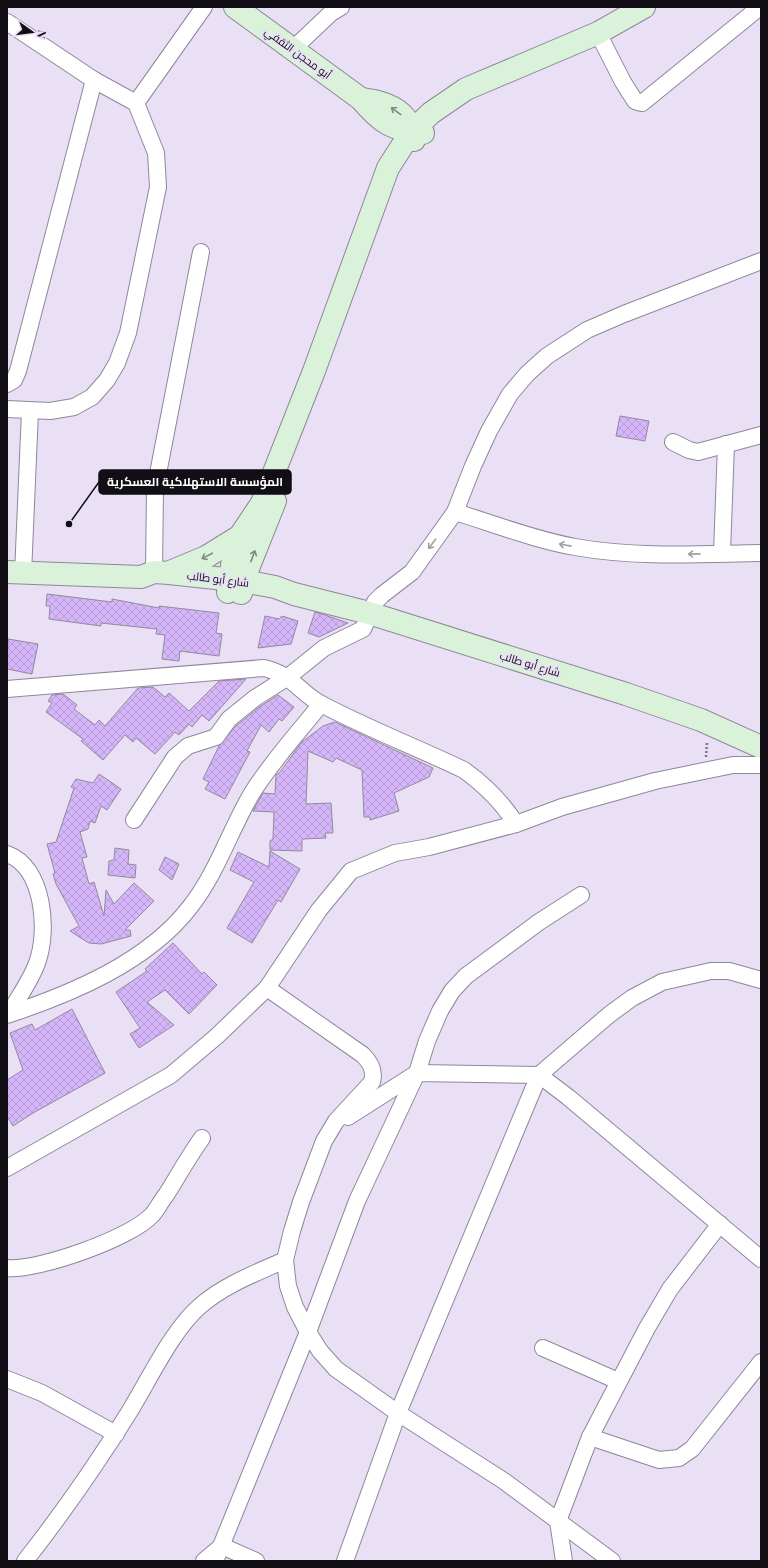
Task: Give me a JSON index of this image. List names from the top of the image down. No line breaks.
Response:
{"streets":{"street":["أبو محجن الثقفي","شارع أبو طالب"]},"places":["المؤسسة الاستهلاكية العسكرية"],"north":"right"}
